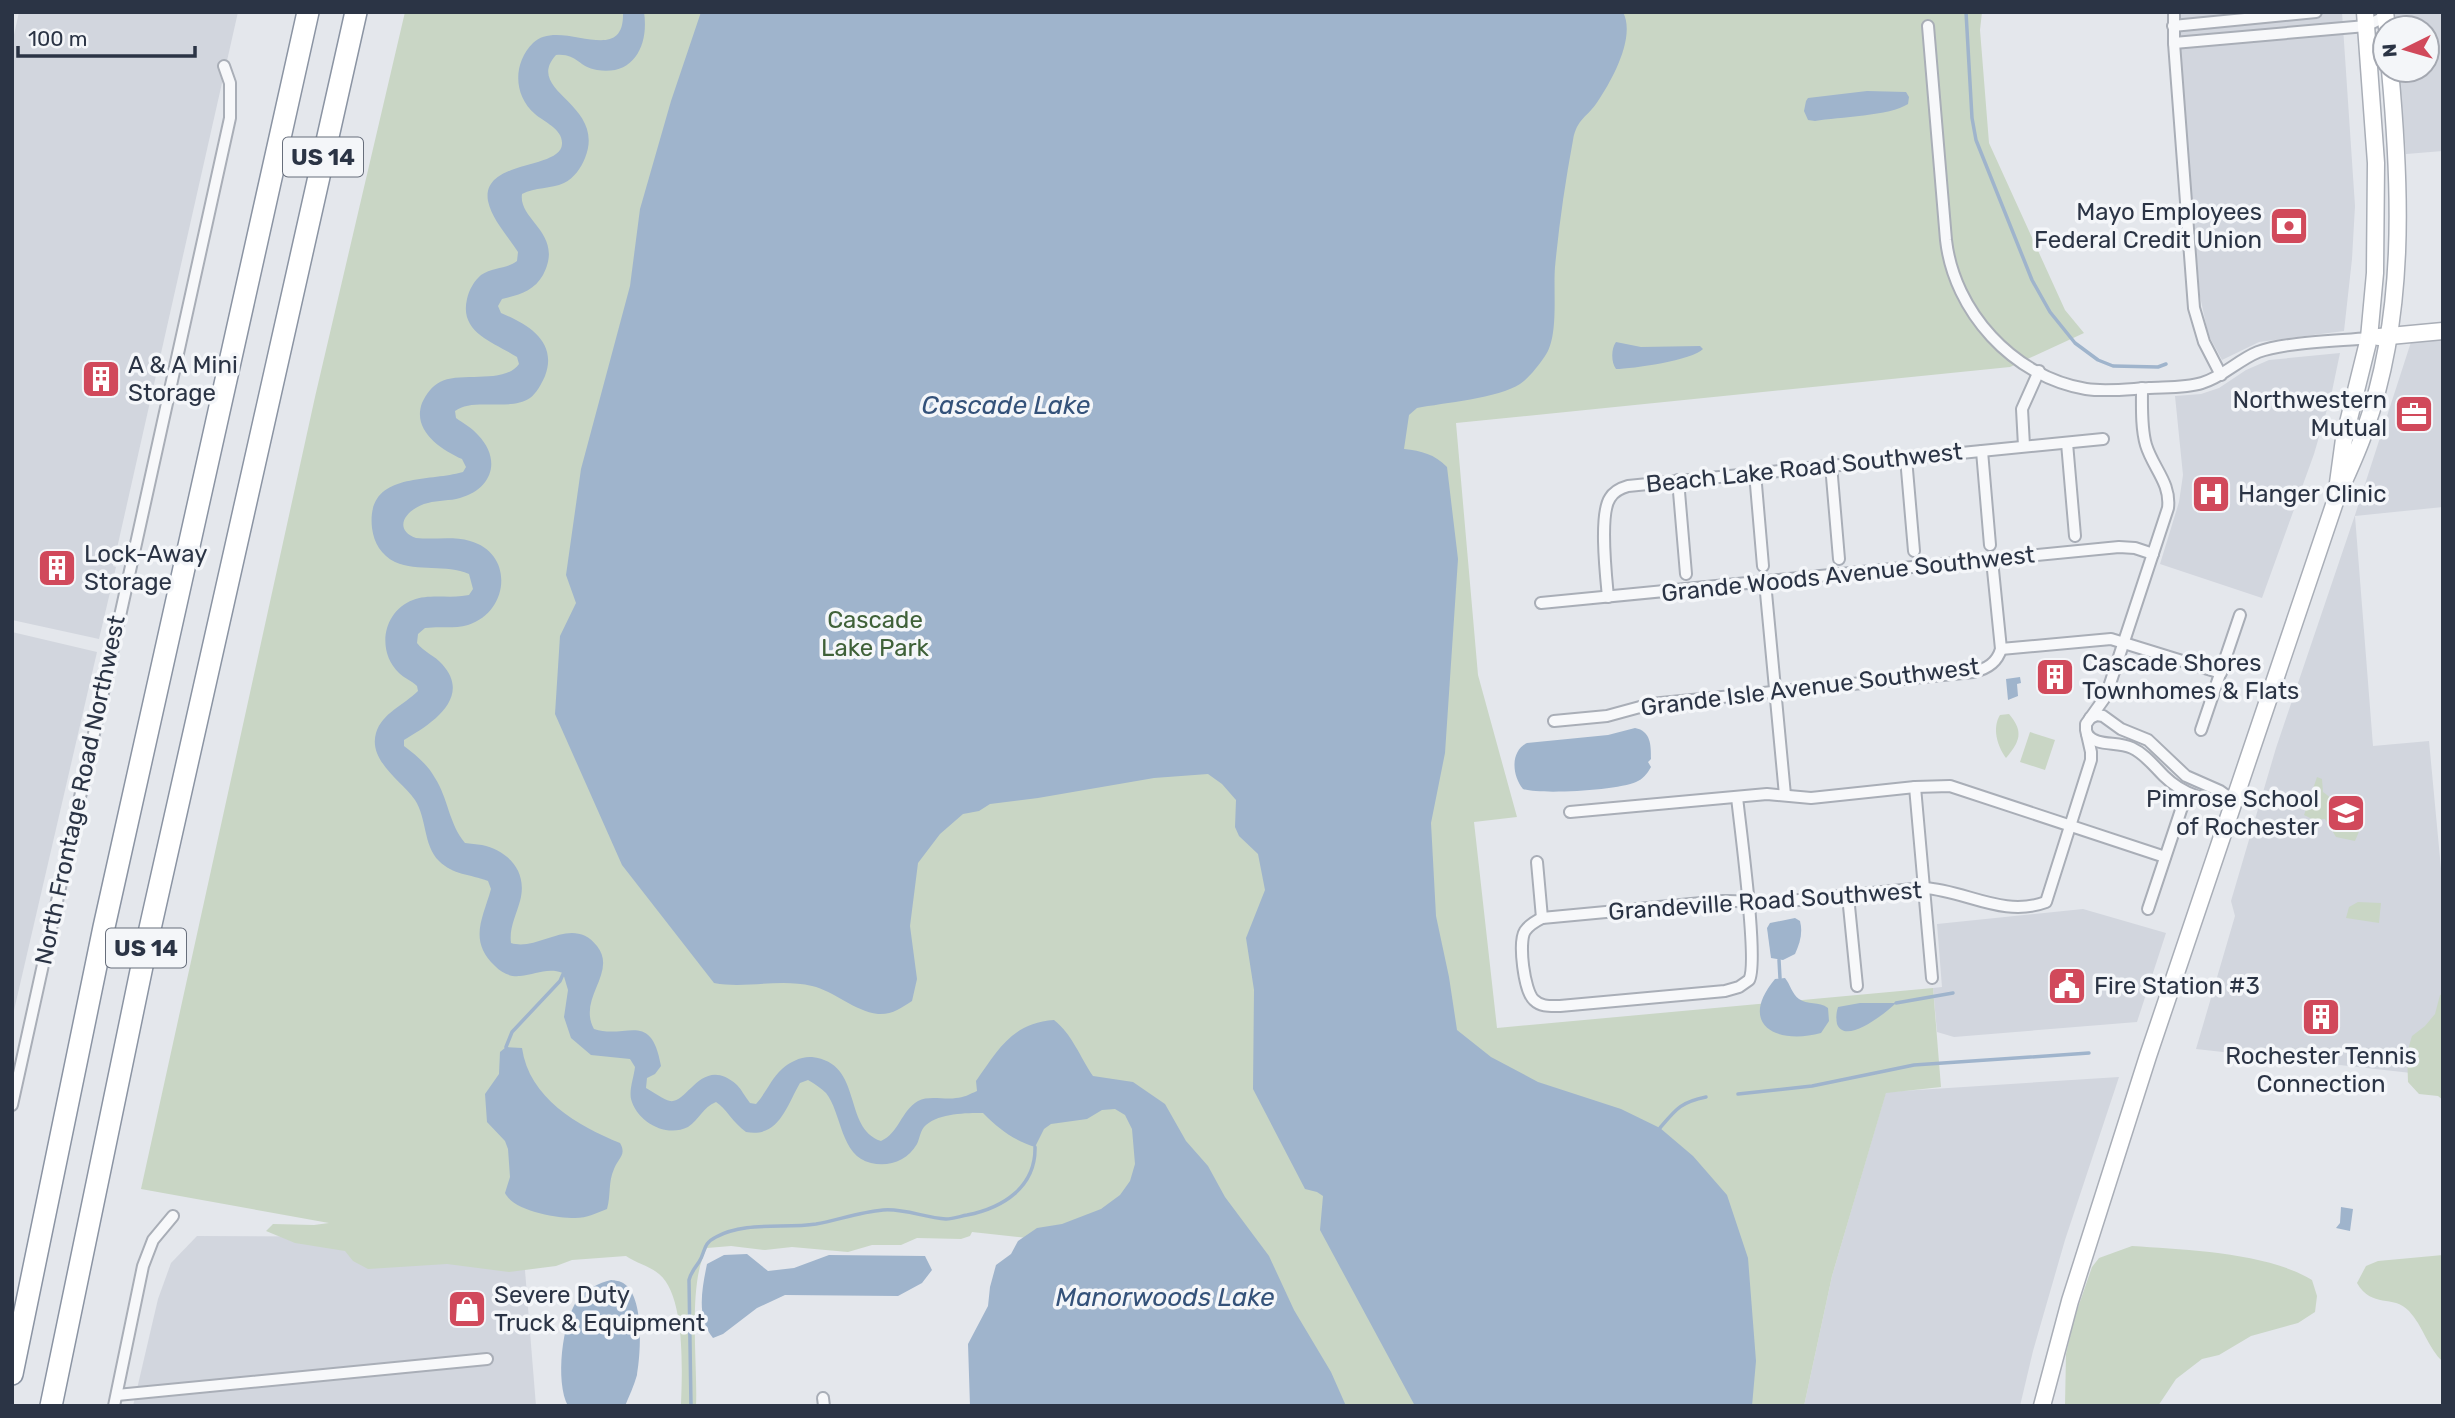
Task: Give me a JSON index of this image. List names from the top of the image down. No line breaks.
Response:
{"streets":{"highway":["US 14"],"street":["Beach Lake Road Southwest","Grande Woods Avenue Southwest","Grande Isle Avenue Southwest","North Frontage Road Northwest","Grandeville Road Southwest"]},"crossings":[["Beach Lake Road Southwest","Grande Woods Avenue Southwest"],["Grande Woods Avenue Southwest","Grandeville Road Southwest"],["Grande Isle Avenue Southwest","Grandeville Road Southwest"]],"water":["Cascade Lake","Manorwoods Lake"],"parks":["Cascade Lake Park"],"places":{"bank":["Mayo Employees Federal Credit Union"],"building":["A & A Mini Storage","Lock-Away Storage","Cascade Shores Townhomes & Flats","Rochester Tennis Connection"],"office":["Northwestern Mutual"],"hospital":["Hanger Clinic"],"school or university":["Pimrose School of Rochester"],"public building":["Fire Station #3"],"shop":["Severe Duty Truck & Equipment"]},"scale_bar":"100 m","north":"left"}
